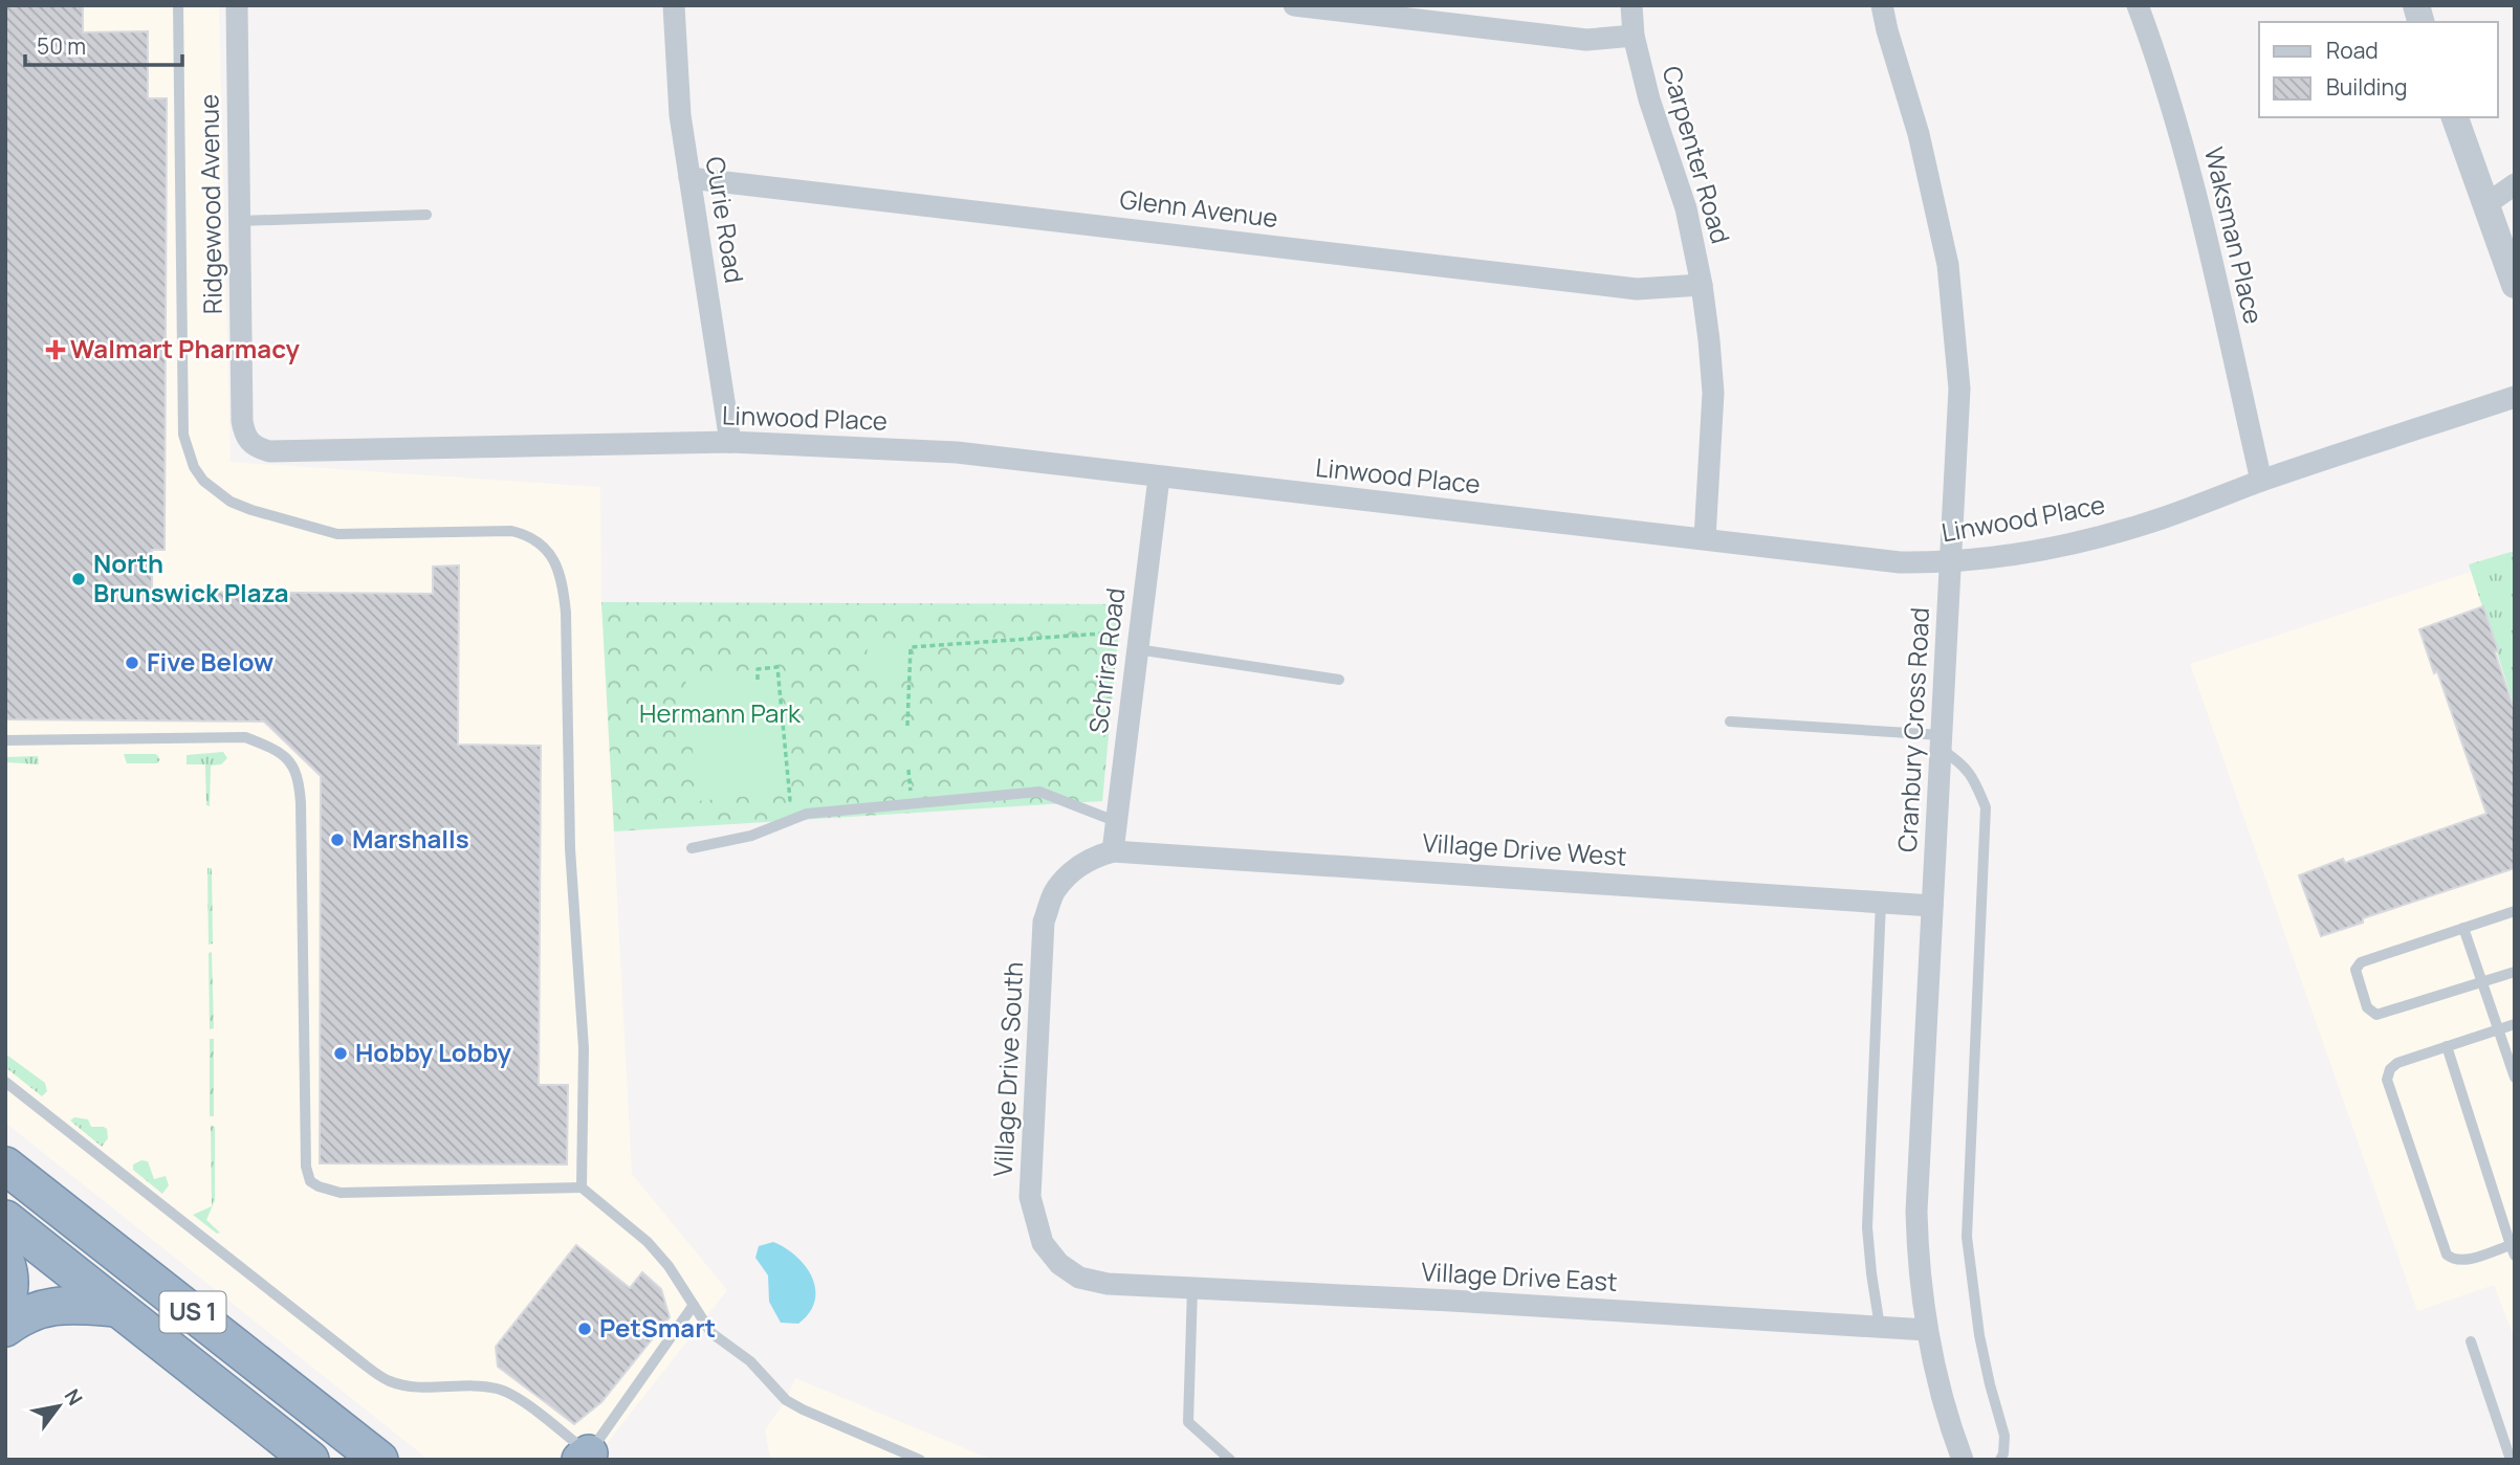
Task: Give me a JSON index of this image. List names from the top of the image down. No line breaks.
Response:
{"streets":{"highway":["US 1"],"street":["Carpenter Road","Ridgewood Avenue","Glenn Avenue","Curie Road","Waksman Place","Linwood Place","Schrira Road","Cranbury Cross Road","Village Drive West","Village Drive South","Village Drive East"]},"crossings":[["Carpenter Road","Glenn Avenue"],["Carpenter Road","Linwood Place"],["Ridgewood Avenue","Linwood Place"],["Glenn Avenue","Curie Road"],["Curie Road","Linwood Place"],["Waksman Place","Linwood Place"],["Linwood Place","Schrira Road"],["Linwood Place","Cranbury Cross Road"],["Schrira Road","Village Drive West"],["Schrira Road","Village Drive South"],["Cranbury Cross Road","Village Drive West"],["Cranbury Cross Road","Village Drive East"],["Village Drive West","Village Drive South"],["Village Drive South","Village Drive East"]],"parks":["Hermann Park"],"places":{"health":["Walmart Pharmacy"],"other":["North Brunswick Plaza","Five Below","Marshalls","Hobby Lobby","PetSmart"]},"legend":["Road","Building"],"scale_bar":"50 m","north":"top right"}
